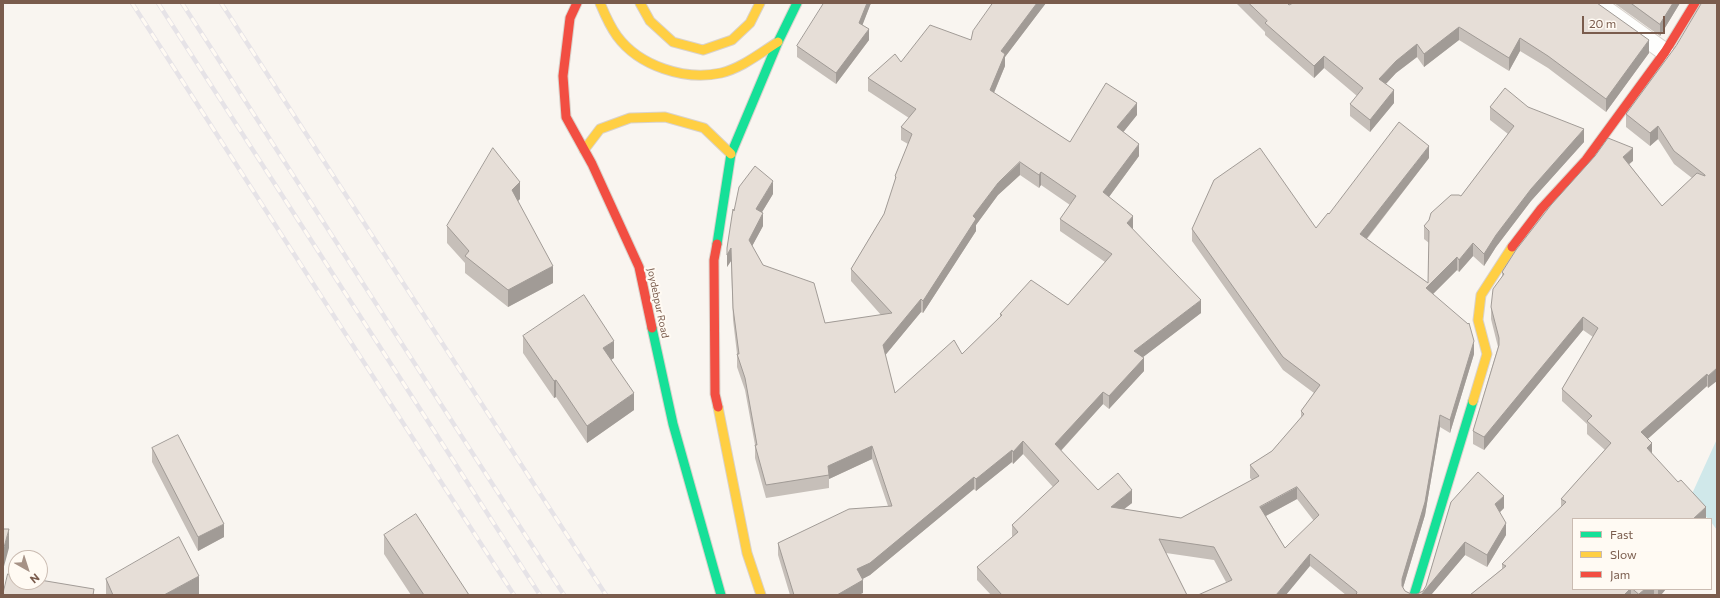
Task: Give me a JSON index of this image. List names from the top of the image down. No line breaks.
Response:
{"streets":{"main road":["Joydebpur Road"]},"legend":["Fast","Slow","Jam"],"scale_bar":"20 m","north":"bottom right"}
